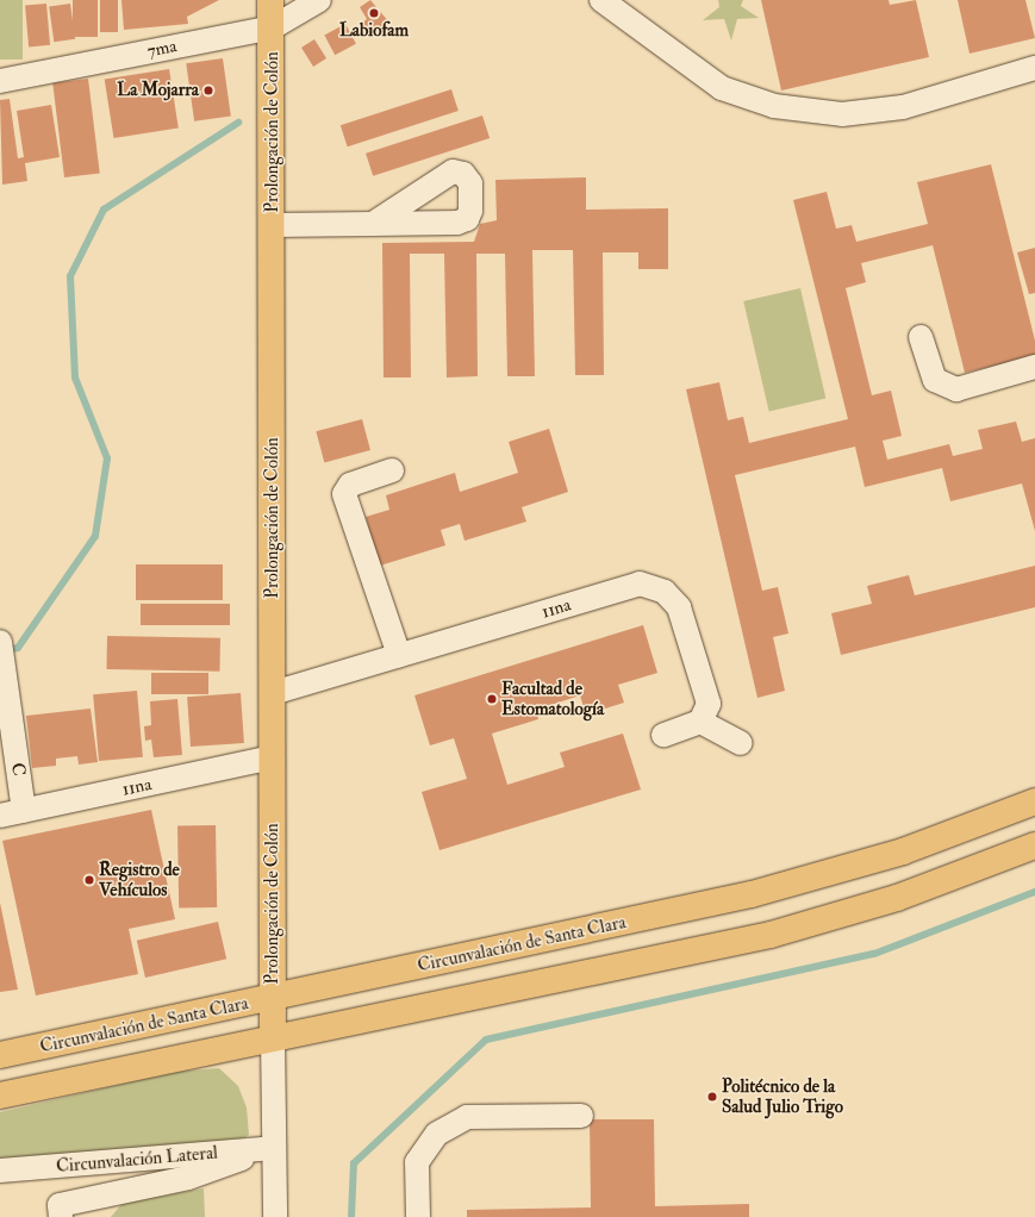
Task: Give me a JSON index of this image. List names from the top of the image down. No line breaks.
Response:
{"streets":{"main road":["Prolongación de Colón","Circunvalación de Santa Clara"],"street":["7ma","11na","C","Circunvalación Lateral"]},"crossings":[["7ma","Prolongación de Colón"],["Prolongación de Colón","11na"],["Prolongación de Colón","Circunvalación de Santa Clara"],["11na","C"]],"places":["Labiofam","La Mojarra","Facultad de Estomatología","Registro de Vehículos","Politécnico de la Salud Julio Trigo"]}
